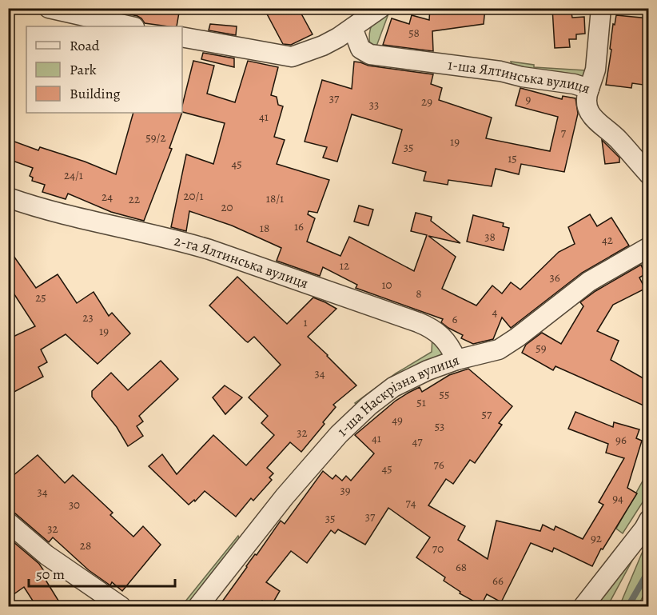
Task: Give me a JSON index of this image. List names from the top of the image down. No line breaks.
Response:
{"streets":{"street":["1-ша Ялтинська вулиця","2-га Ялтинська вулиця","1-ша Наскрізна вулиця"]},"crossings":[["2-га Ялтинська вулиця","1-ша Наскрізна вулиця"]],"house_numbers":["58","37","9","29","33","41","7","59/2","19","35","15","45","24/1","20/1","24","18/1","22","20","16","18","38","42","12","36","10","8","25","4","23","6","1","19","59","34","55","51","57","49","53","32","41","96","47","76","45","39","34","94","74","30","37","35","32","92","28","70","68","66"],"legend":["Road","Park","Building"],"scale_bar":"50 m"}
